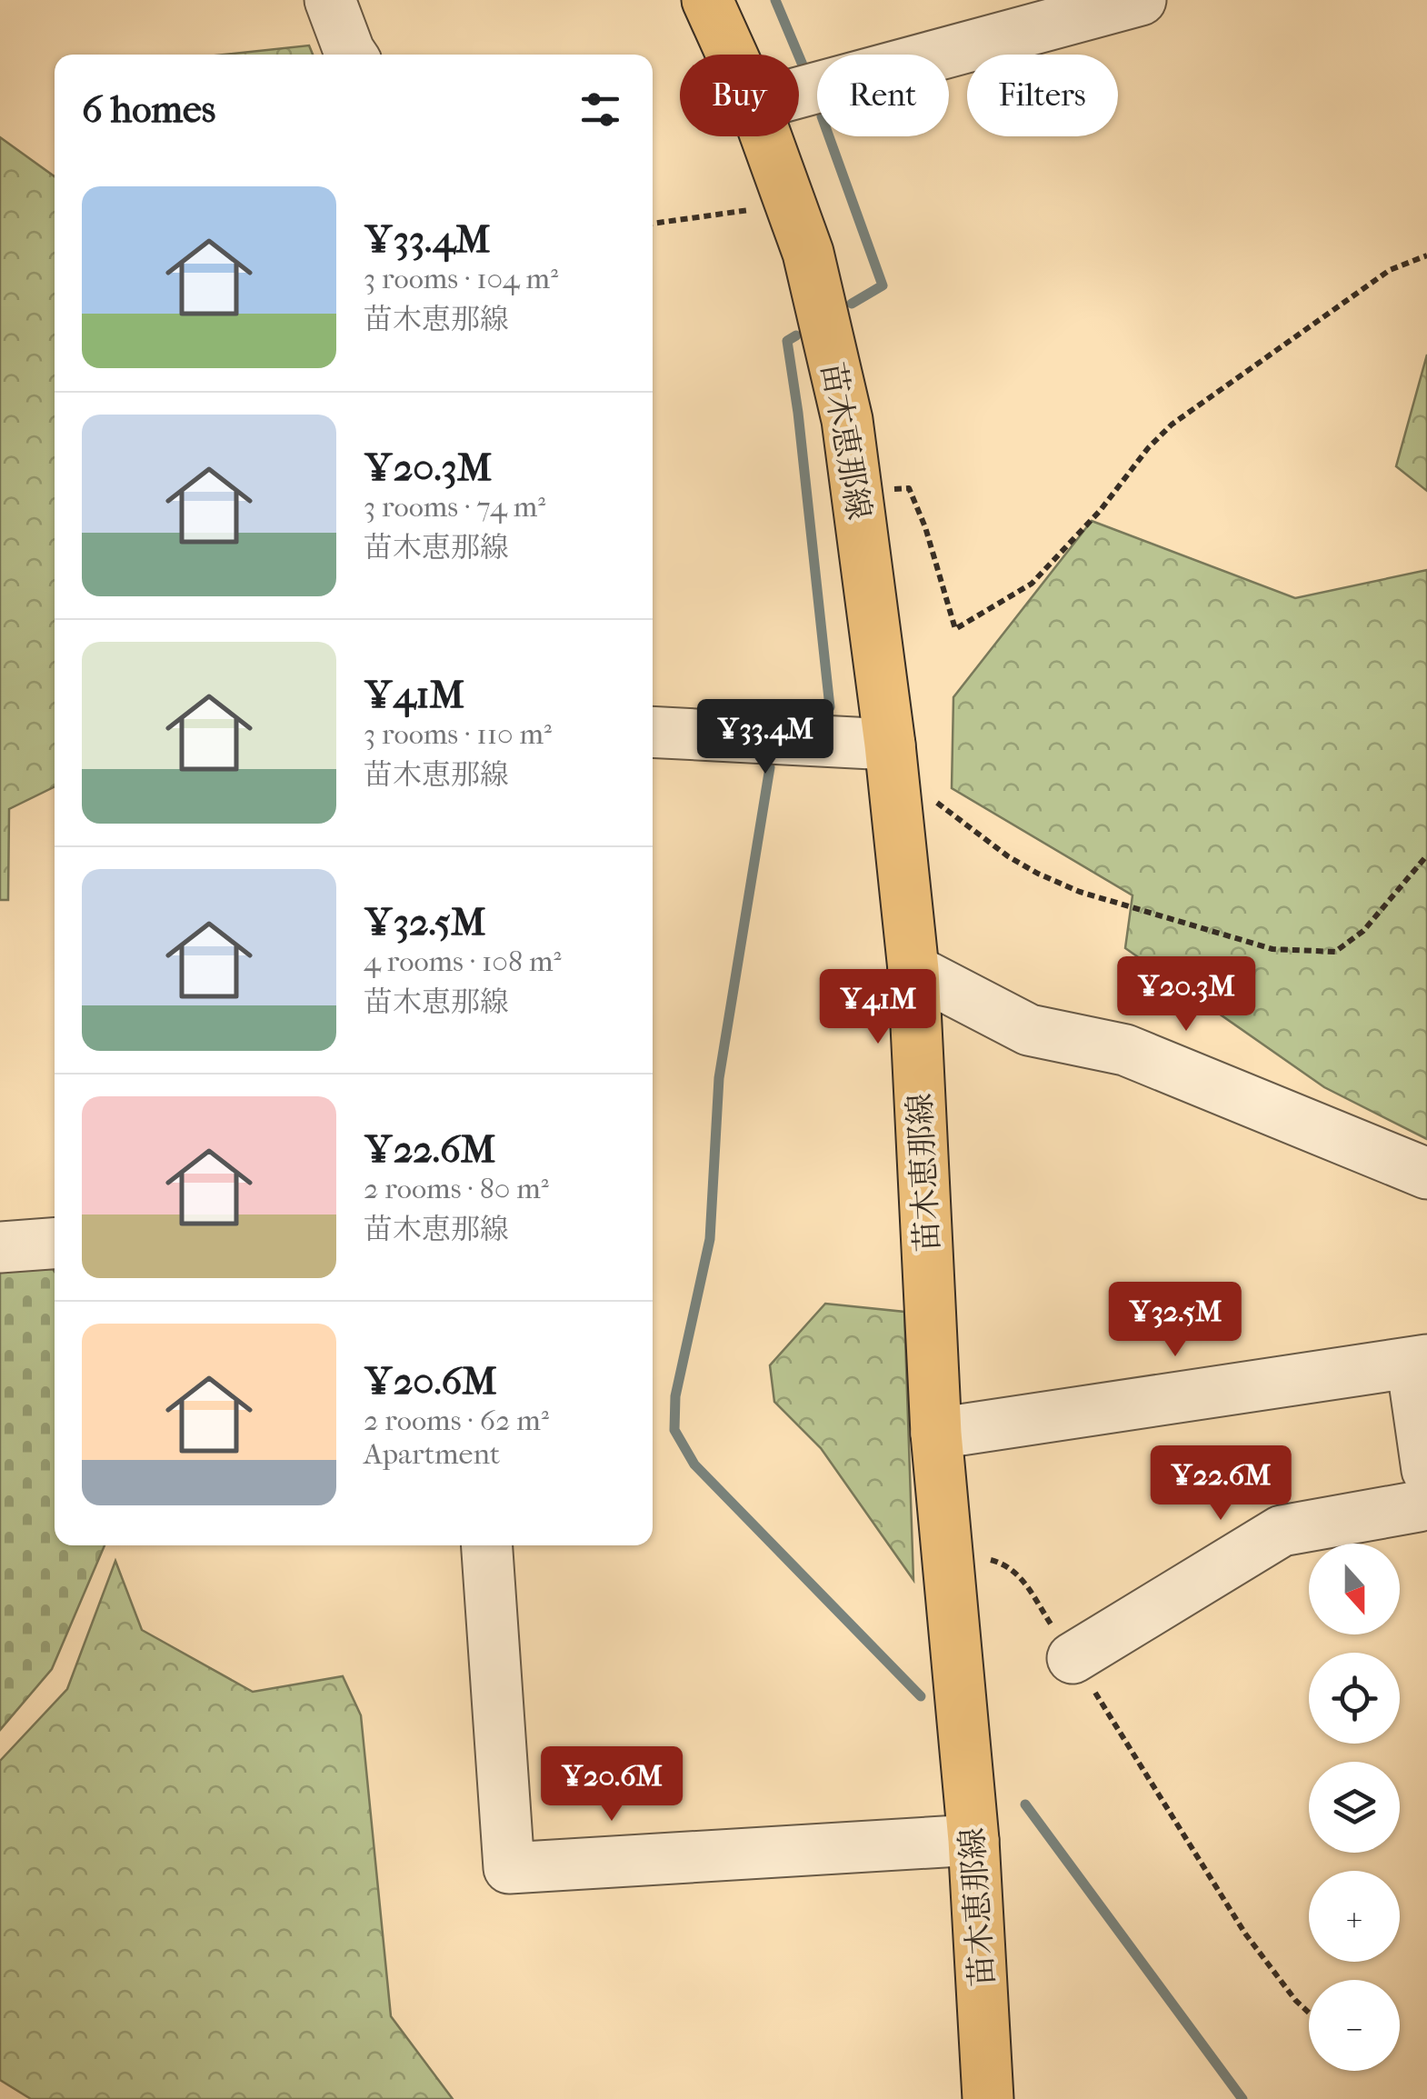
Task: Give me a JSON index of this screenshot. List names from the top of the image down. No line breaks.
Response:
{"streets":{"main road":["苗木恵那線"]},"north":"bottom","page":{"chip":["Buy","Rent","Filters"],"heading":"6 homes","list":[{"name":"¥33.4M","note":"3 rooms · 104 m² · 苗木恵那線"},{"name":"¥20.3M","note":"3 rooms · 74 m² · 苗木恵那線"},{"name":"¥41M","note":"3 rooms · 110 m² · 苗木恵那線"},{"name":"¥32.5M","note":"4 rooms · 108 m² · 苗木恵那線"},{"name":"¥22.6M","note":"2 rooms · 80 m² · 苗木恵那線"},{"name":"¥20.6M","note":"2 rooms · 62 m² · Apartment"}],"price":["¥33.4M","¥20.3M","¥41M","¥32.5M","¥22.6M","¥20.6M"],"map_buttons":["+","−"]}}
